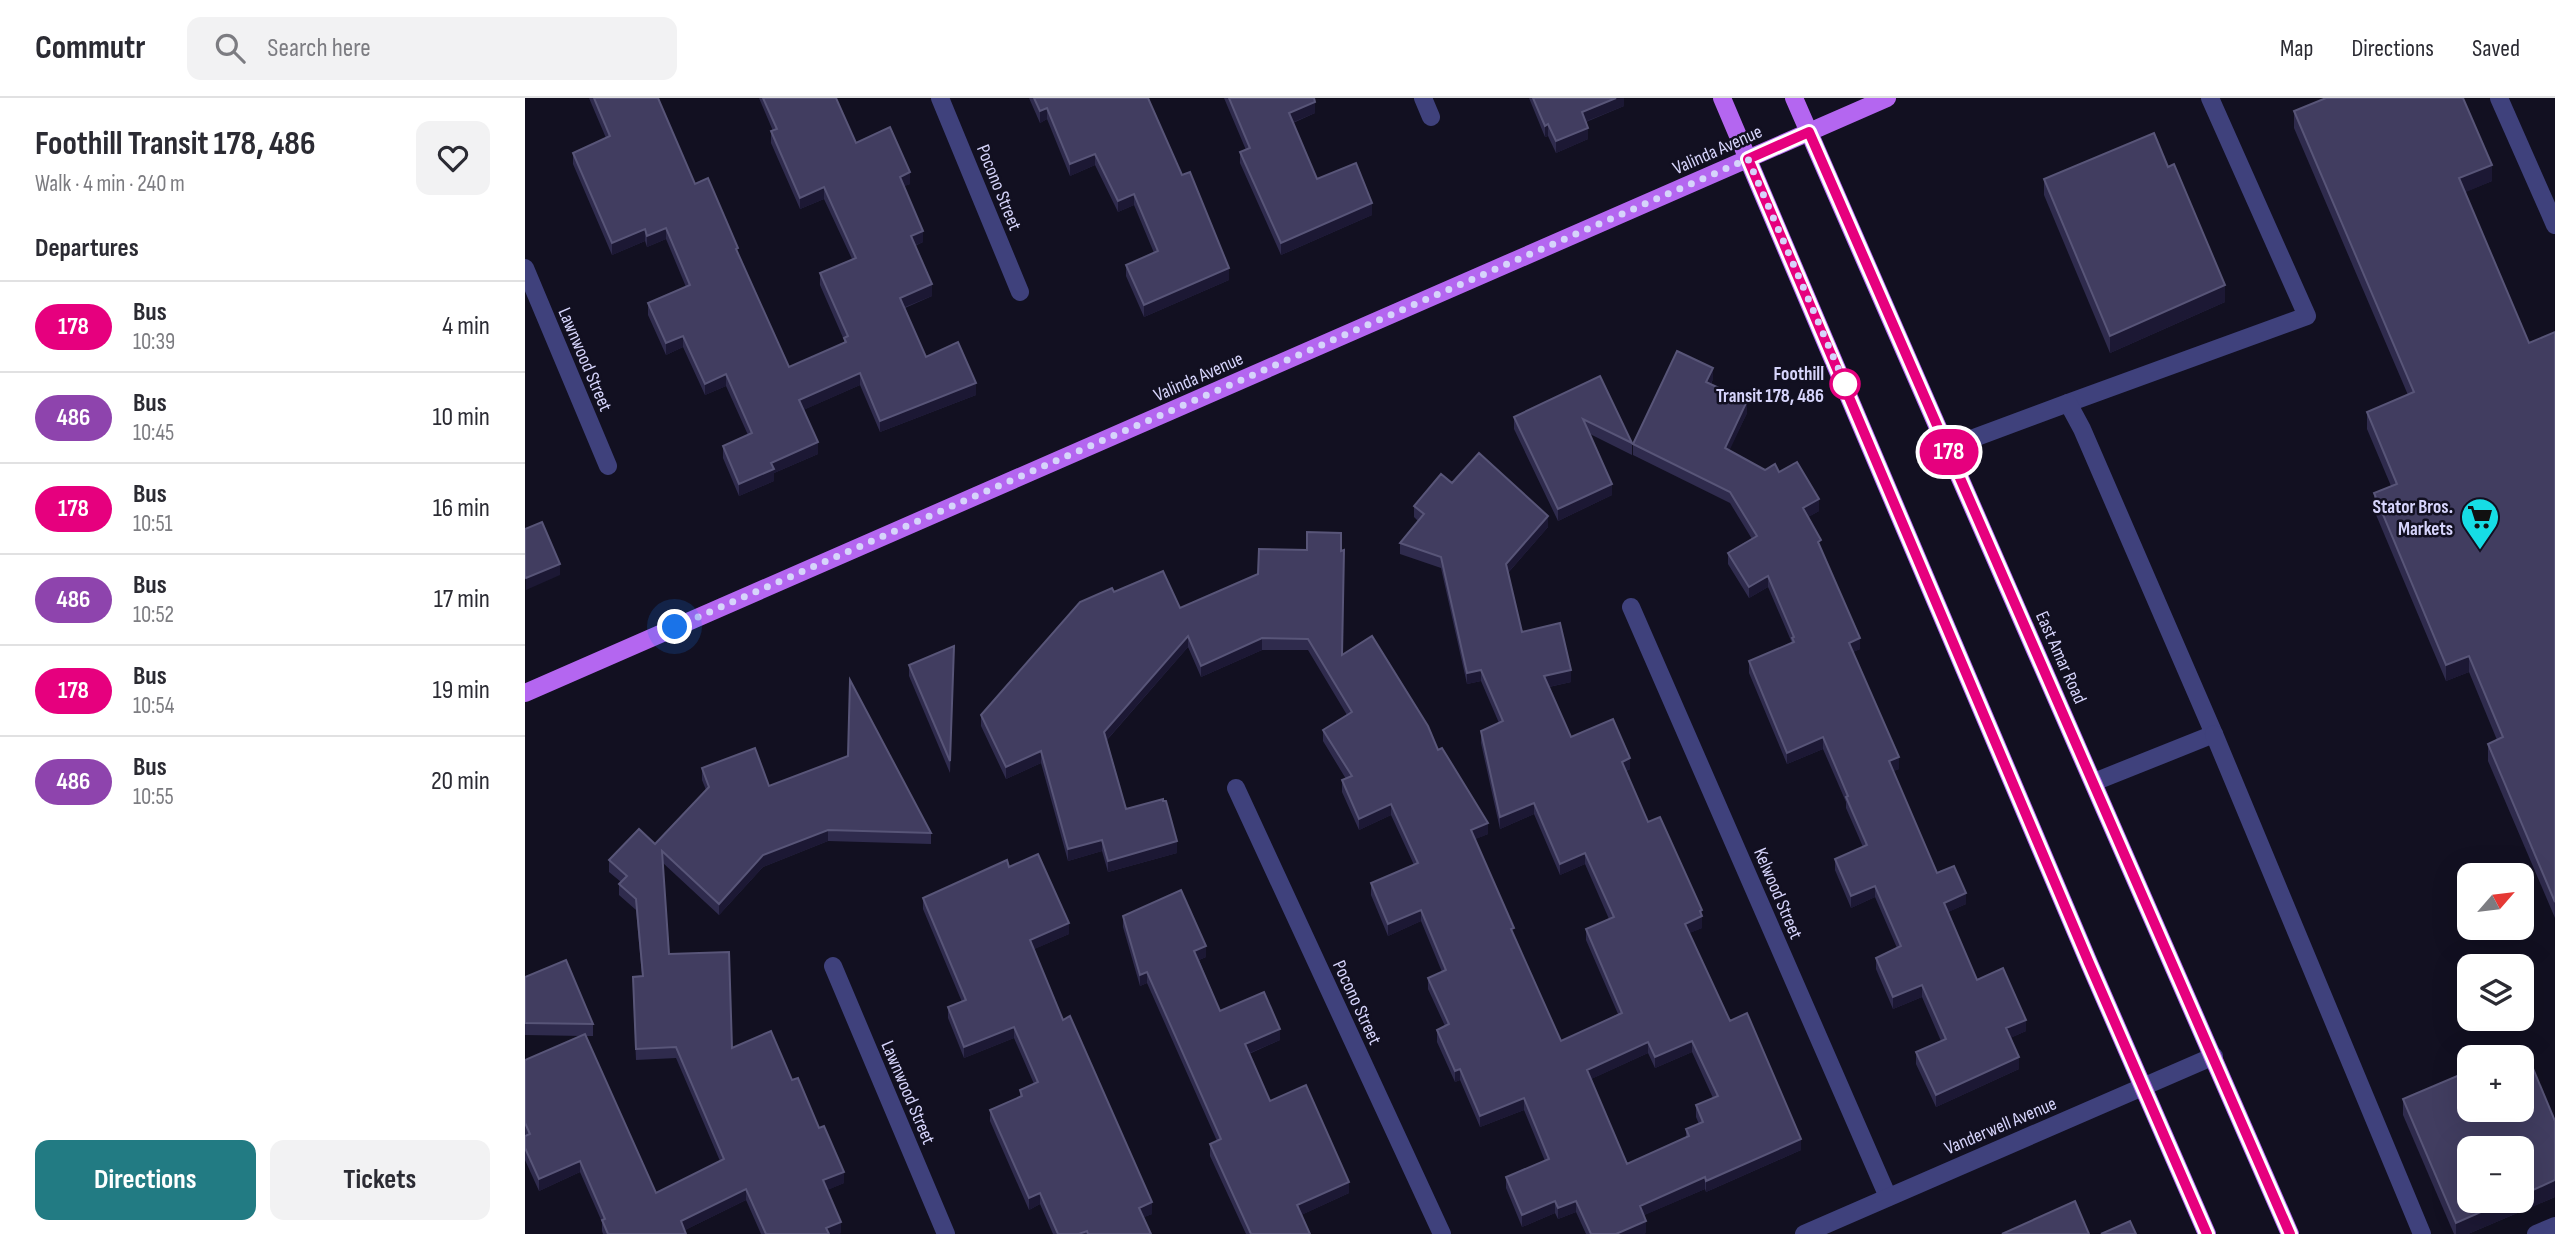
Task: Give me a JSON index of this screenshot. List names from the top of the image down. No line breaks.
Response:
{"streets":{"main road":["Valinda Avenue","East Amar Road"],"street":["Pocono Street","Lawnwood Street","Kelwood Street","Vanderwell Avenue"]},"crossings":[["Valinda Avenue","East Amar Road"],["East Amar Road","Vanderwell Avenue"],["Kelwood Street","Vanderwell Avenue"]],"places":{"other":["Foothill Transit 178, 486"],"supermarket":["Stator Bros. Markets"]},"lines":["bus line 178"],"north":"top right","page":{"header":"Commutr","search":"Search here","nav":["Map","Directions","Saved"],"heading":[["Foothill Transit 178, 486","Walk · 4 min · 240 m"],"Departures"],"on_map":"178","list":[{"mark":"178","name":"Bus","note":"10:39","value":"4 min"},{"mark":"486","name":"Bus","note":"10:45","value":"10 min"},{"mark":"178","name":"Bus","note":"10:51","value":"16 min"},{"mark":"486","name":"Bus","note":"10:52","value":"17 min"},{"mark":"178","name":"Bus","note":"10:54","value":"19 min"},{"mark":"486","name":"Bus","note":"10:55","value":"20 min"}],"map_buttons":["+","−"],"buttons":["Directions","Tickets"]}}
